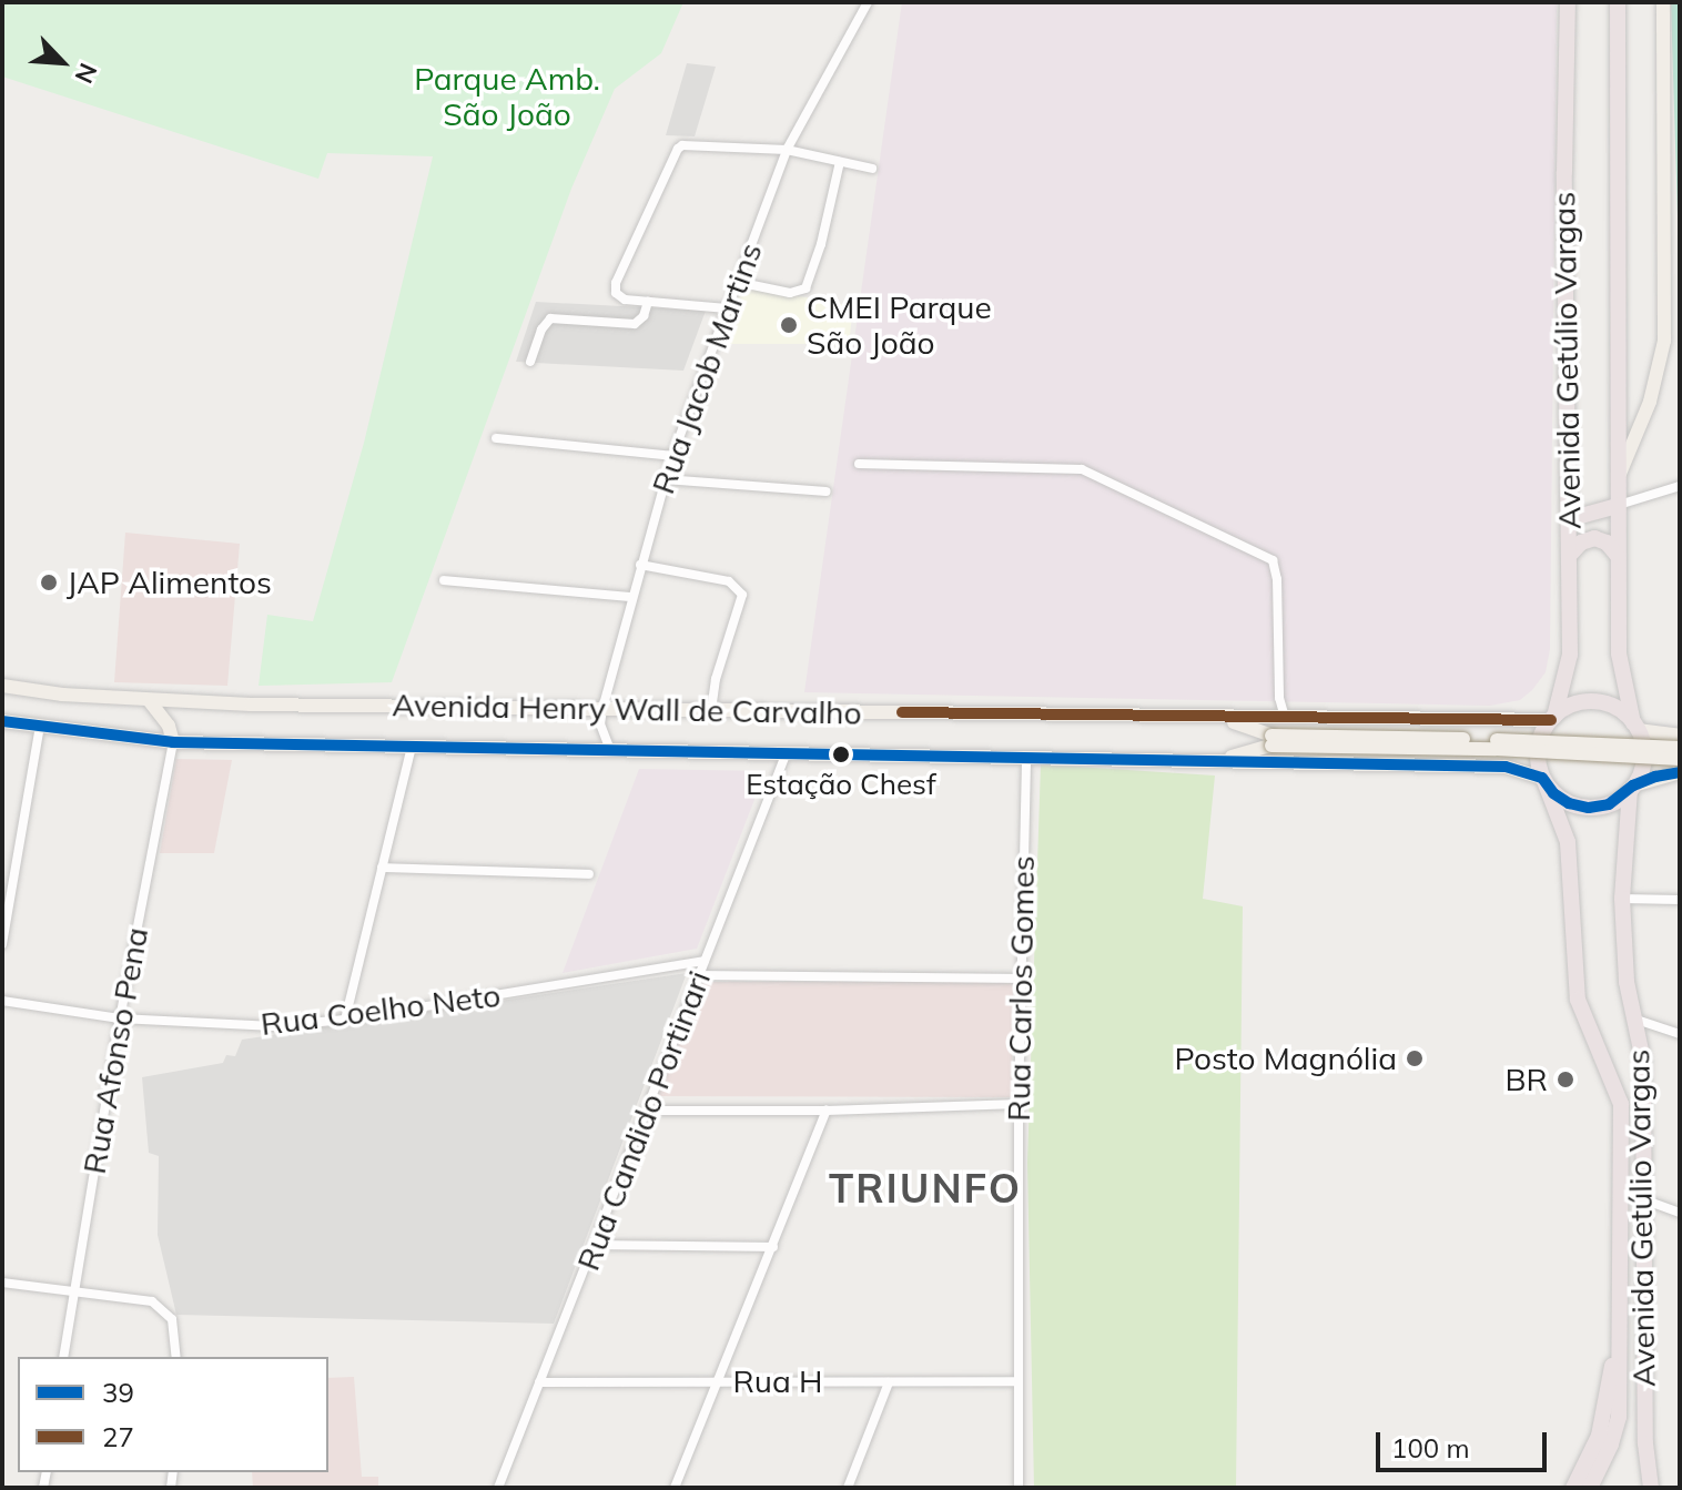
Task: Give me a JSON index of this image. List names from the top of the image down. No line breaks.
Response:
{"streets":{"highway":["Avenida Getúlio Vargas","Avenida Henry Wall de Carvalho"],"street":["Rua Jacob Martins","Rua Carlos Gomes","Rua Coelho Neto","Rua Afonso Pena","Rua Candido Portinari","Rua H"]},"crossings":[["Avenida Getúlio Vargas","Avenida Henry Wall de Carvalho"],["Rua Jacob Martins","Avenida Henry Wall de Carvalho"],["Avenida Henry Wall de Carvalho","Rua Carlos Gomes"],["Avenida Henry Wall de Carvalho","Rua Afonso Pena"],["Avenida Henry Wall de Carvalho","Rua Candido Portinari"],["Rua Carlos Gomes","Rua H"],["Rua Coelho Neto","Rua Afonso Pena"],["Rua Coelho Neto","Rua Candido Portinari"],["Rua Candido Portinari","Rua H"]],"districts":["TRIUNFO"],"parks":["Parque Amb. São João"],"places":["CMEI Parque São João","JAP Alimentos","Estação Chesf","Posto Magnólia","BR"],"lines":["transit line 27","transit line 39"],"legend":["39","27"],"scale_bar":"100 m","north":"bottom right"}
